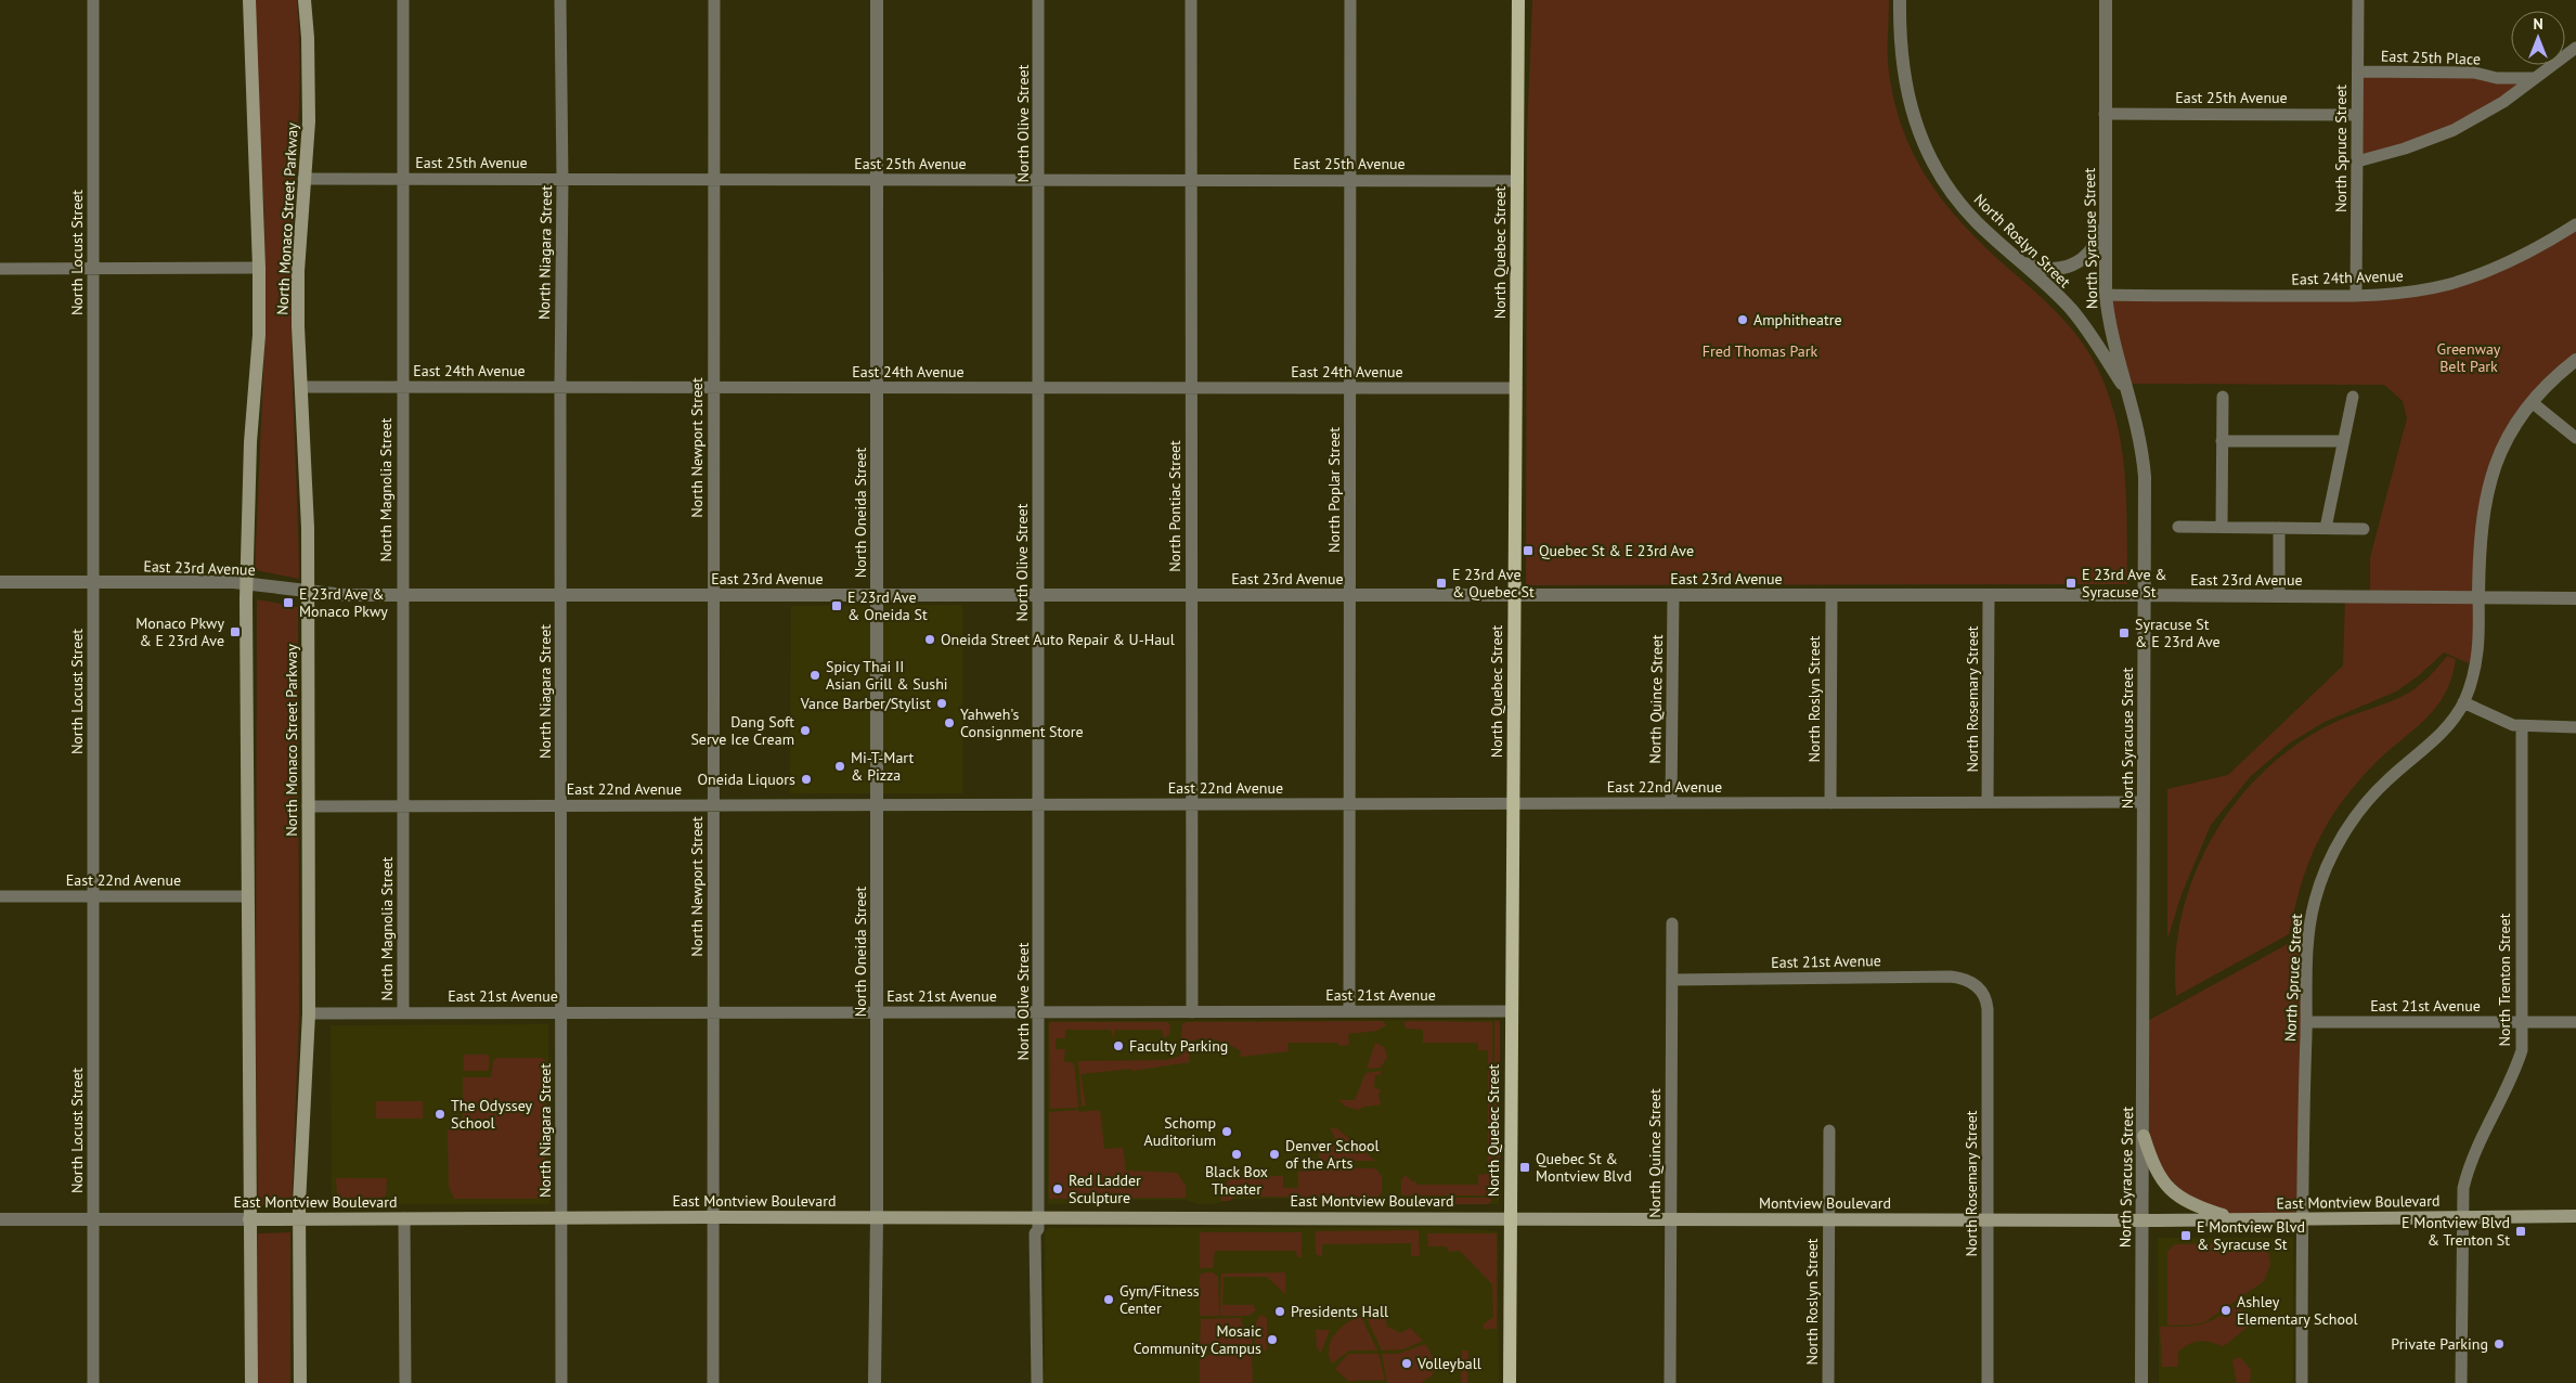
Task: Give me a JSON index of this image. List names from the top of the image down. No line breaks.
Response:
{"streets":{"main road":["North Monaco Street Parkway","North Quebec Street","East Montview Boulevard","Montview Boulevard"],"street":["East 25th Place","East 25th Avenue","North Olive Street","North Spruce Street","North Syracuse Street","North Roslyn Street","North Locust Street","North Niagara Street","East 24th Avenue","North Newport Street","North Magnolia Street","North Poplar Street","North Pontiac Street","North Oneida Street","East 23rd Avenue","North Quince Street","North Rosemary Street","East 22nd Avenue","East 21st Avenue","North Trenton Street"]},"crossings":[["East 25th Place","North Spruce Street"],["East 25th Avenue","North Olive Street"],["East 25th Avenue","North Spruce Street"],["East 25th Avenue","North Monaco Street Parkway"],["East 25th Avenue","North Syracuse Street"],["East 25th Avenue","North Niagara Street"],["East 25th Avenue","North Quebec Street"],["East 25th Avenue","North Newport Street"],["East 25th Avenue","North Magnolia Street"],["East 25th Avenue","North Poplar Street"],["East 25th Avenue","North Pontiac Street"],["East 25th Avenue","North Oneida Street"],["North Olive Street","East 24th Avenue"],["North Olive Street","East 23rd Avenue"],["North Olive Street","East 22nd Avenue"],["North Olive Street","East 21st Avenue"],["North Olive Street","East Montview Boulevard"],["North Spruce Street","East 24th Avenue"],["North Spruce Street","East 23rd Avenue"],["North Spruce Street","East 21st Avenue"],["North Spruce Street","East Montview Boulevard"],["North Monaco Street Parkway","East 24th Avenue"],["North Monaco Street Parkway","East 23rd Avenue"],["North Monaco Street Parkway","East 22nd Avenue"],["North Monaco Street Parkway","East 21st Avenue"],["North Monaco Street Parkway","East Montview Boulevard"],["North Syracuse Street","North Roslyn Street"],["North Syracuse Street","East 24th Avenue"],["North Syracuse Street","East 23rd Avenue"],["North Syracuse Street","East 22nd Avenue"],["North Syracuse Street","East Montview Boulevard"],["North Syracuse Street","Montview Boulevard"],["North Roslyn Street","East 23rd Avenue"],["North Roslyn Street","East 22nd Avenue"],["North Roslyn Street","Montview Boulevard"],["North Locust Street","East 23rd Avenue"],["North Locust Street","East 22nd Avenue"],["North Locust Street","East Montview Boulevard"],["North Niagara Street","East 24th Avenue"],["North Niagara Street","East 23rd Avenue"],["North Niagara Street","East 22nd Avenue"],["North Niagara Street","East 21st Avenue"],["North Niagara Street","East Montview Boulevard"],["North Quebec Street","East 24th Avenue"],["North Quebec Street","East 23rd Avenue"],["North Quebec Street","East 22nd Avenue"],["North Quebec Street","East 21st Avenue"],["North Quebec Street","East Montview Boulevard"],["North Quebec Street","Montview Boulevard"],["East 24th Avenue","North Newport Street"],["East 24th Avenue","North Magnolia Street"],["East 24th Avenue","North Poplar Street"],["East 24th Avenue","North Pontiac Street"],["East 24th Avenue","North Oneida Street"],["North Newport Street","East 23rd Avenue"],["North Newport Street","East 22nd Avenue"],["North Newport Street","East 21st Avenue"],["North Newport Street","East Montview Boulevard"],["North Magnolia Street","East 23rd Avenue"],["North Magnolia Street","East 22nd Avenue"],["North Magnolia Street","East 21st Avenue"],["North Poplar Street","East 23rd Avenue"],["North Poplar Street","East 22nd Avenue"],["North Poplar Street","East 21st Avenue"],["North Pontiac Street","East 23rd Avenue"],["North Pontiac Street","East 22nd Avenue"],["North Pontiac Street","East 21st Avenue"],["North Oneida Street","East 23rd Avenue"],["North Oneida Street","East 22nd Avenue"],["North Oneida Street","East 21st Avenue"],["North Oneida Street","East Montview Boulevard"],["East 23rd Avenue","North Quince Street"],["East 23rd Avenue","North Rosemary Street"],["North Quince Street","East 22nd Avenue"],["North Quince Street","East 21st Avenue"],["North Quince Street","Montview Boulevard"],["North Rosemary Street","East 22nd Avenue"],["North Rosemary Street","East 21st Avenue"],["North Rosemary Street","Montview Boulevard"],["East 21st Avenue","North Trenton Street"],["North Trenton Street","East Montview Boulevard"],["East Montview Boulevard","Montview Boulevard"]],"parks":["Greenway Belt Park","Fred Thomas Park"],"places":{"other":["Amphitheatre","Oneida Street Auto Repair & U-Haul","Spicy Thai II Asian Grill & Sushi","Vance Barber/Stylist","Yahweh's Consignment Store","Dang Soft Serve Ice Cream","Mi-T-Mart & Pizza","Oneida Liquors","Faculty Parking","The Odyssey School","Schomp Auditorium","Black Box Theater","Denver School of the Arts","Red Ladder Sculpture","Gym/Fitness Center","Ashley Elementary School","Presidents Hall","Mosaic Community Campus","Private Parking","Volleyball"],"transit":["Quebec St & E 23rd Ave","E 23rd Ave & Quebec St","E 23rd Ave & Syracuse St","E 23rd Ave & Monaco Pkwy","E 23rd Ave & Oneida St","Monaco Pkwy & E 23rd Ave","Syracuse St & E 23rd Ave","Quebec St & Montview Blvd","E Montview Blvd & Trenton St","E Montview Blvd & Syracuse St"]},"north":"top"}
